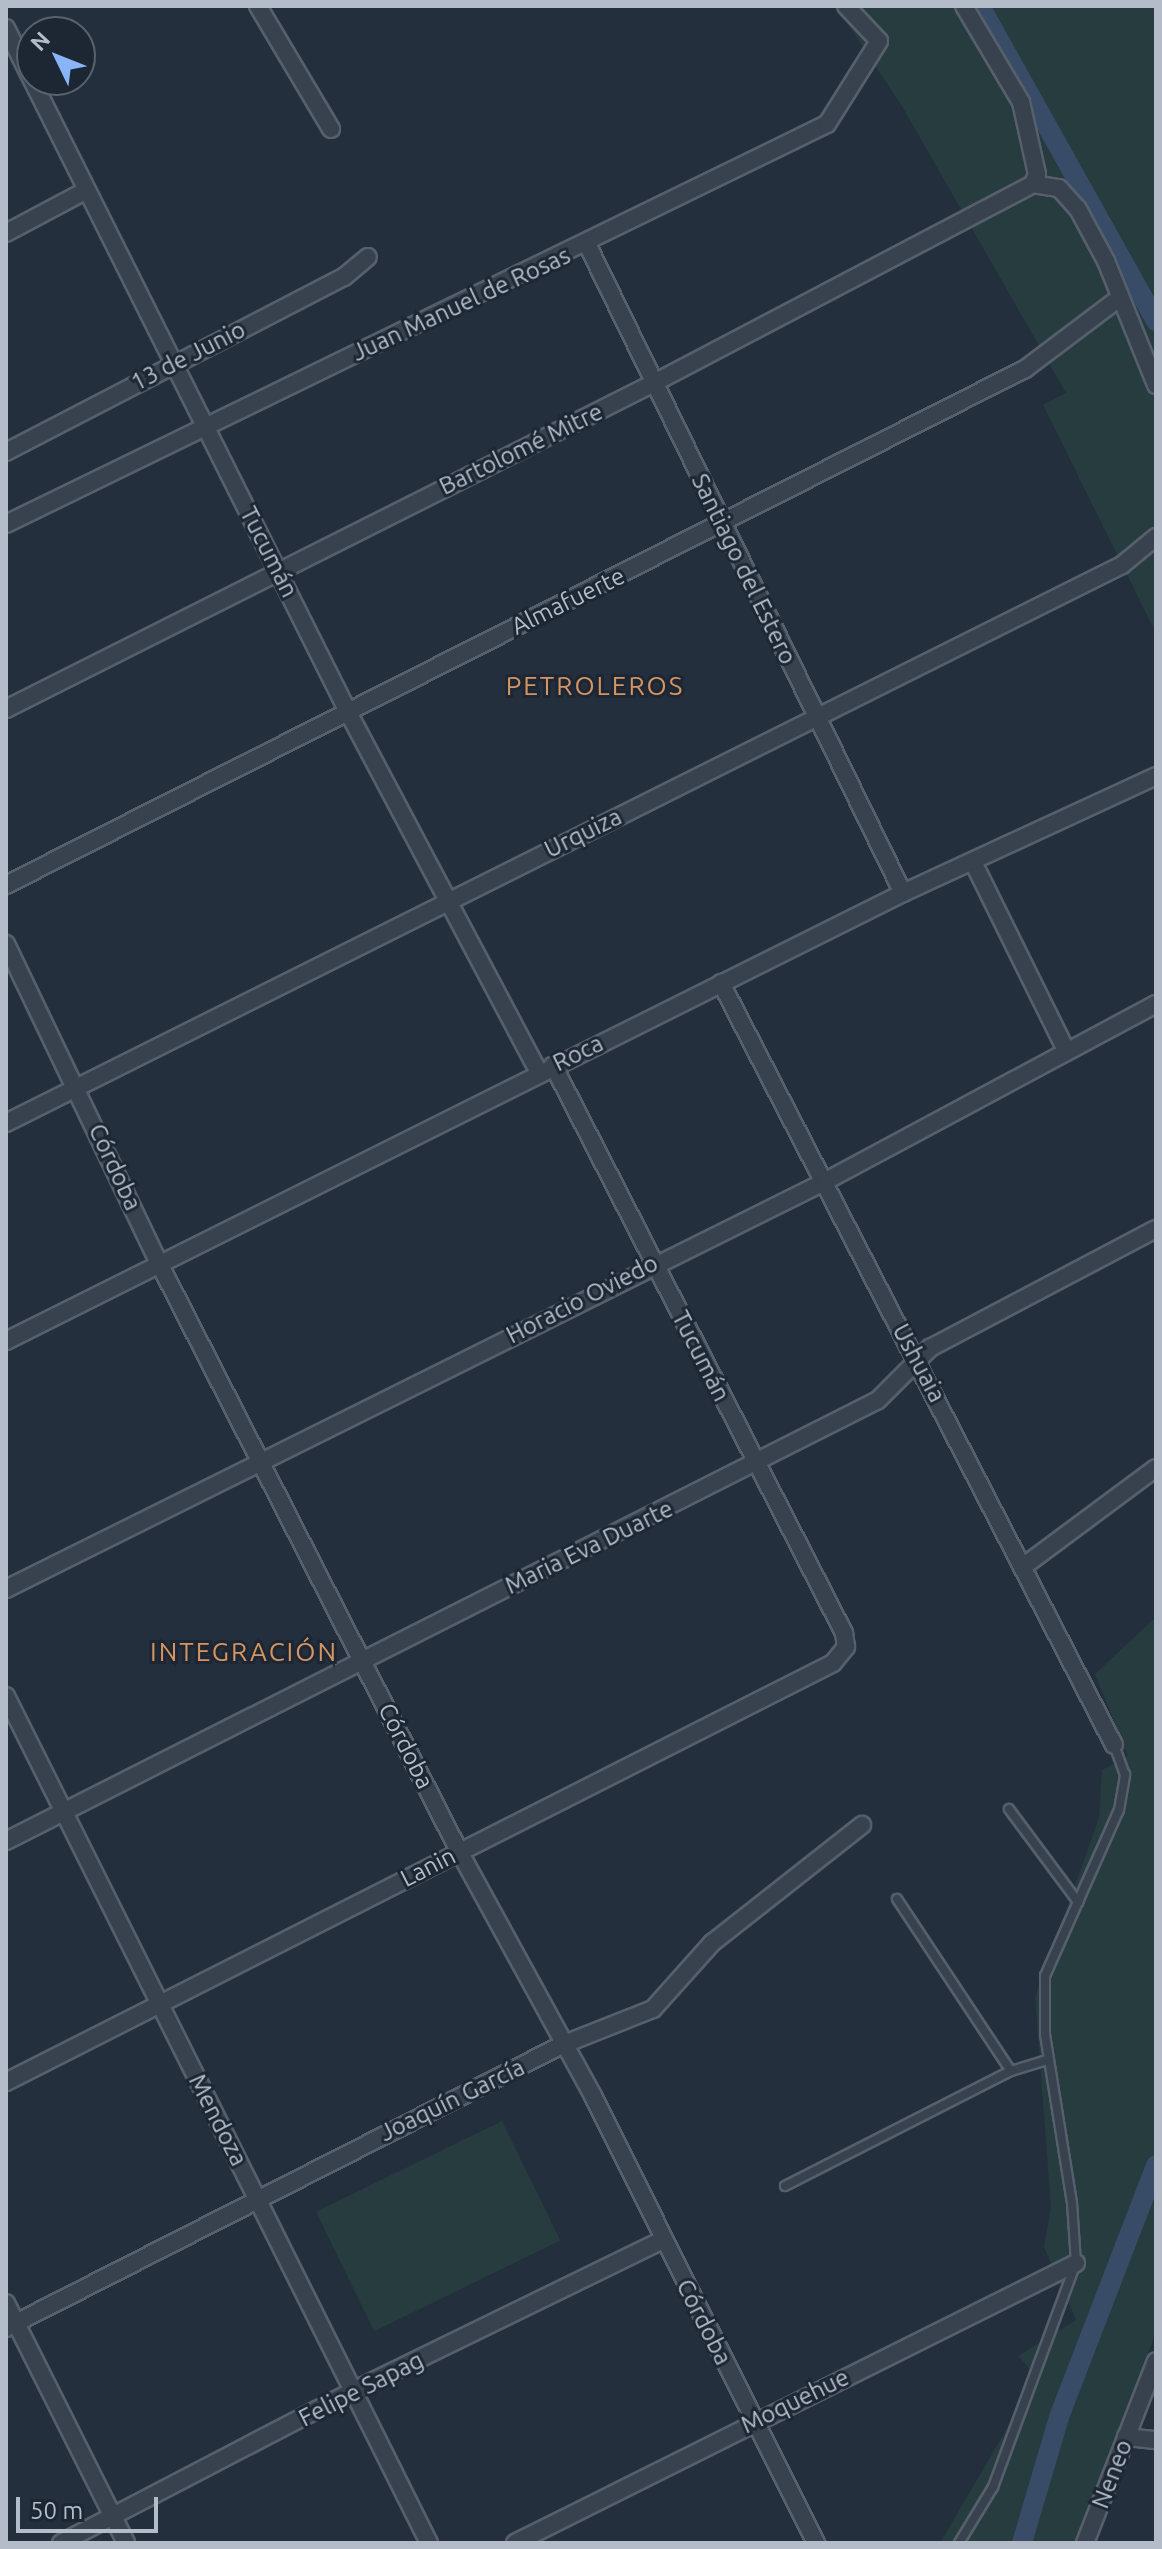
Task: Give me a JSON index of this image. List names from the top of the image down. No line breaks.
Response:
{"streets":{"street":["Juan Manuel de Rosas","13 de Junio","Bartolomé Mitre","Tucumán","Santiago del Estero","Almafuerte","Urquiza","Roca","Córdoba","Horacio Oviedo","Ushuaia","Maria Eva Duarte","Lanin","Joaquín García","Mendoza","Felipe Sapag","Moquehue","Neneo"]},"crossings":[["Juan Manuel de Rosas","Tucumán"],["Juan Manuel de Rosas","Santiago del Estero"],["13 de Junio","Tucumán"],["Bartolomé Mitre","Tucumán"],["Bartolomé Mitre","Santiago del Estero"],["Tucumán","Almafuerte"],["Tucumán","Urquiza"],["Tucumán","Roca"],["Tucumán","Horacio Oviedo"],["Tucumán","Maria Eva Duarte"],["Tucumán","Lanin"],["Santiago del Estero","Almafuerte"],["Santiago del Estero","Urquiza"],["Santiago del Estero","Roca"],["Urquiza","Córdoba"],["Roca","Córdoba"],["Roca","Ushuaia"],["Córdoba","Horacio Oviedo"],["Córdoba","Maria Eva Duarte"],["Córdoba","Lanin"],["Córdoba","Joaquín García"],["Córdoba","Felipe Sapag"],["Córdoba","Moquehue"],["Horacio Oviedo","Ushuaia"],["Ushuaia","Maria Eva Duarte"],["Maria Eva Duarte","Mendoza"],["Lanin","Mendoza"],["Joaquín García","Mendoza"],["Mendoza","Felipe Sapag"]],"districts":["PETROLEROS","INTEGRACIÓN"],"scale_bar":"50 m","north":"top left"}
